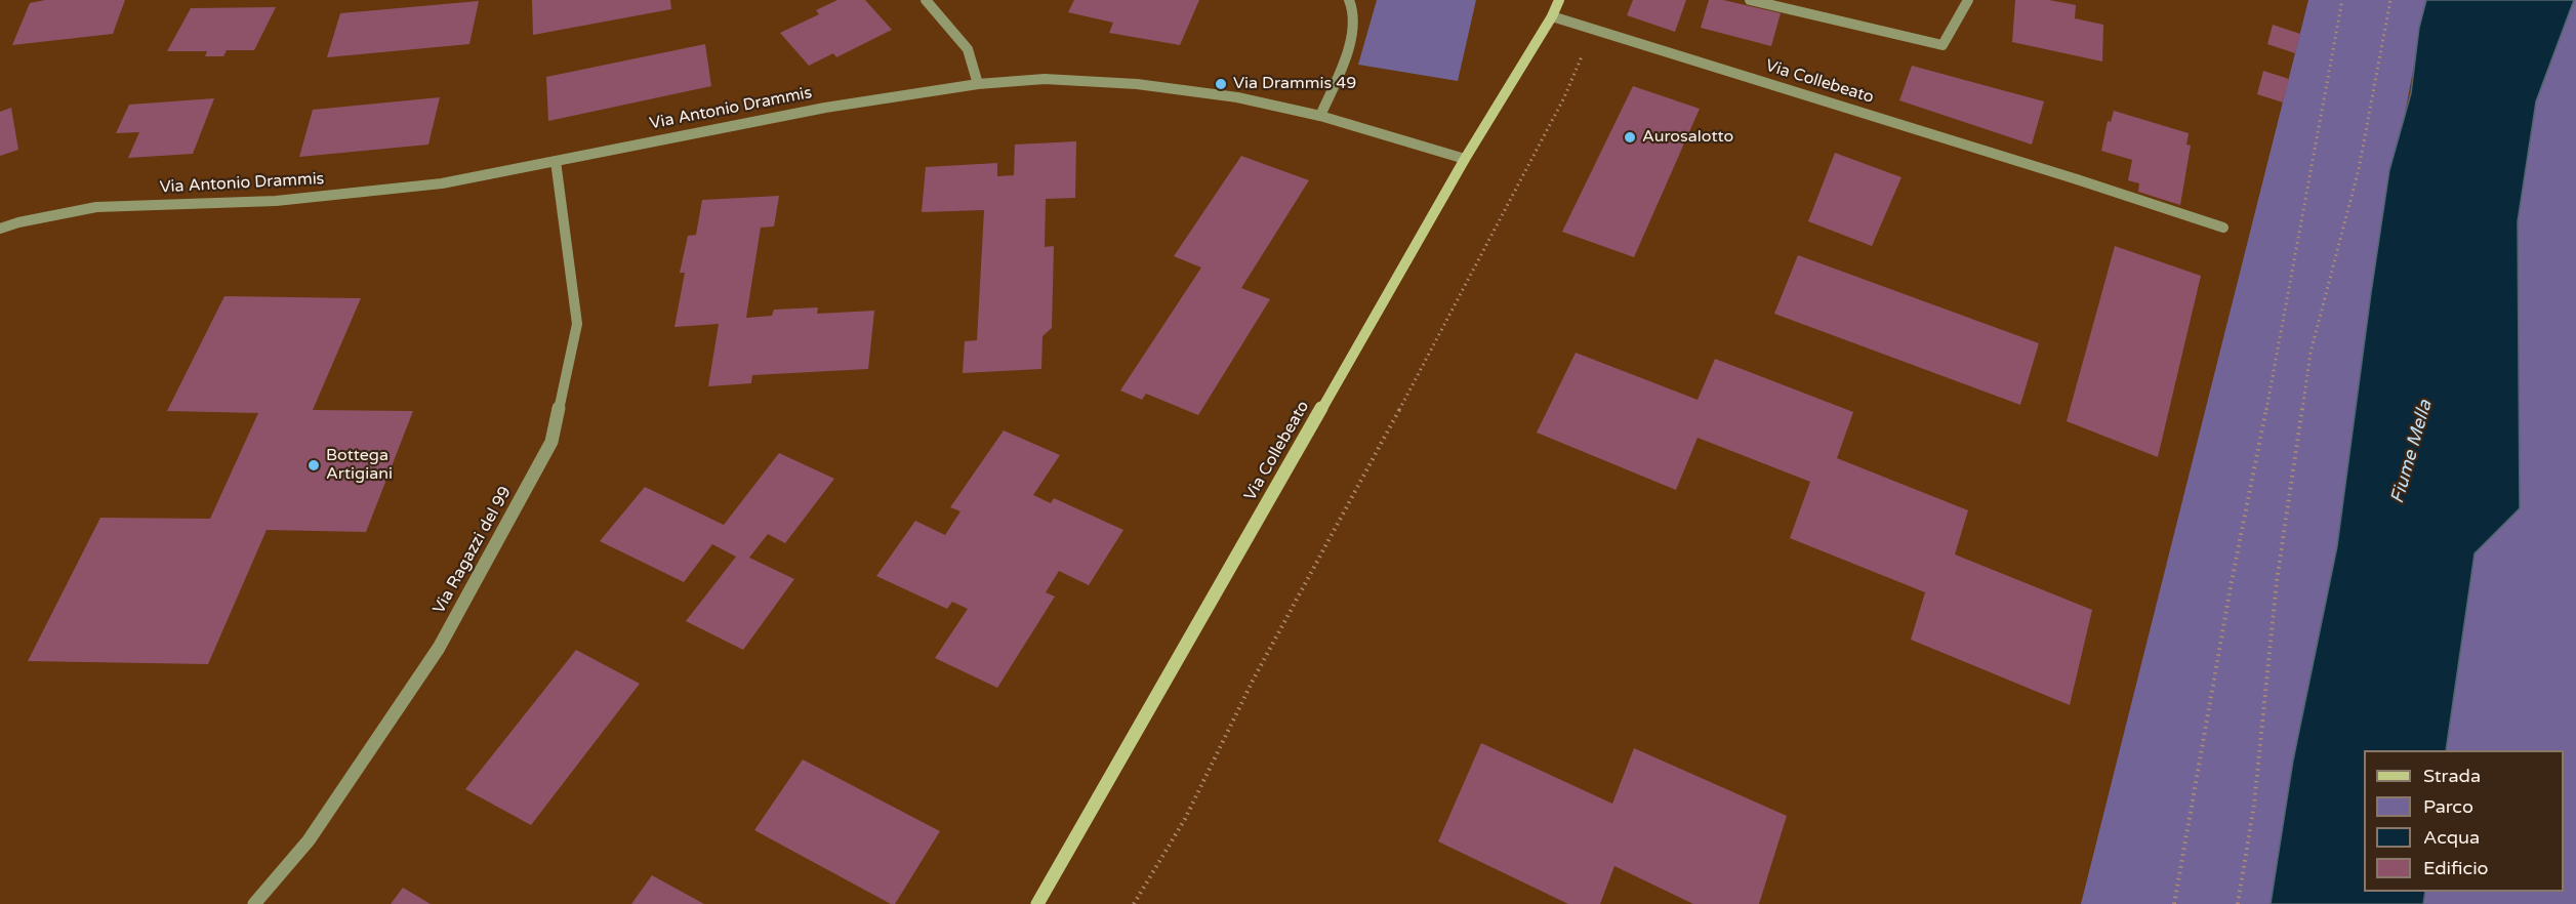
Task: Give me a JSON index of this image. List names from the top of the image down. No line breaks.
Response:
{"streets":{"street":["Via Collebeato","Via Antonio Drammis","Via Ragazzi del 99"]},"crossings":[["Via Collebeato","Via Antonio Drammis"],["Via Antonio Drammis","Via Ragazzi del 99"]],"water":["Fiume Mella"],"places":["Via Drammis 49","Aurosalotto","Bottega Artigiani"],"legend":["Strada","Parco","Acqua","Edificio"]}
